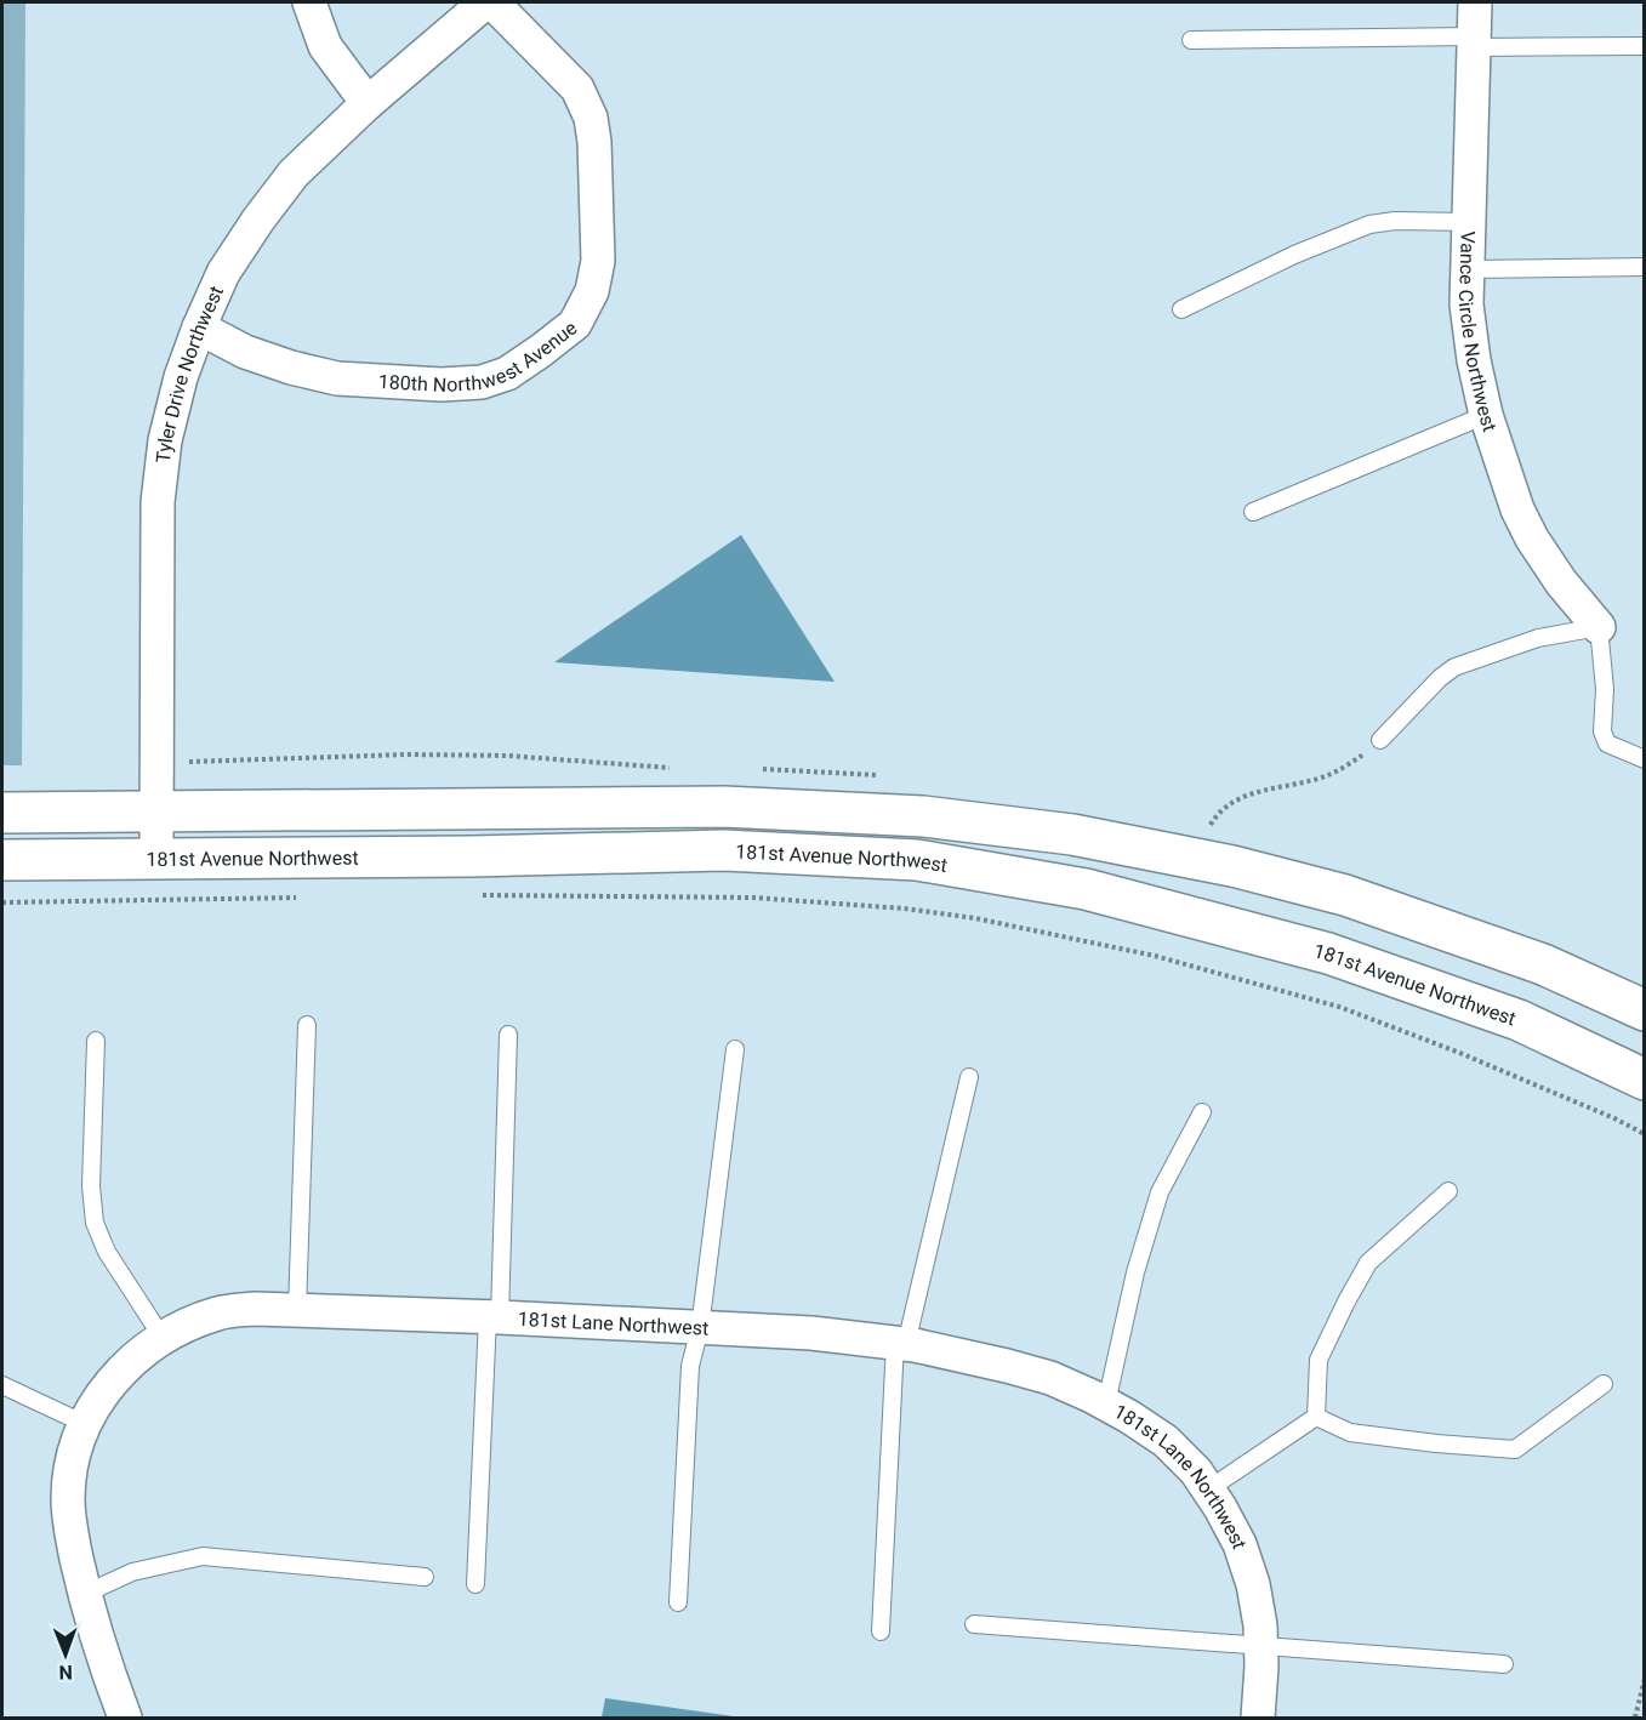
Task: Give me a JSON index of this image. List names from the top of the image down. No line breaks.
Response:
{"streets":{"main road":["181st Avenue Northwest"],"street":["Vance Circle Northwest","180th Northwest Avenue","Tyler Drive Northwest","181st Lane Northwest"]},"crossings":[["180th Northwest Avenue","Tyler Drive Northwest"],["Tyler Drive Northwest","181st Avenue Northwest"]],"north":"bottom"}
